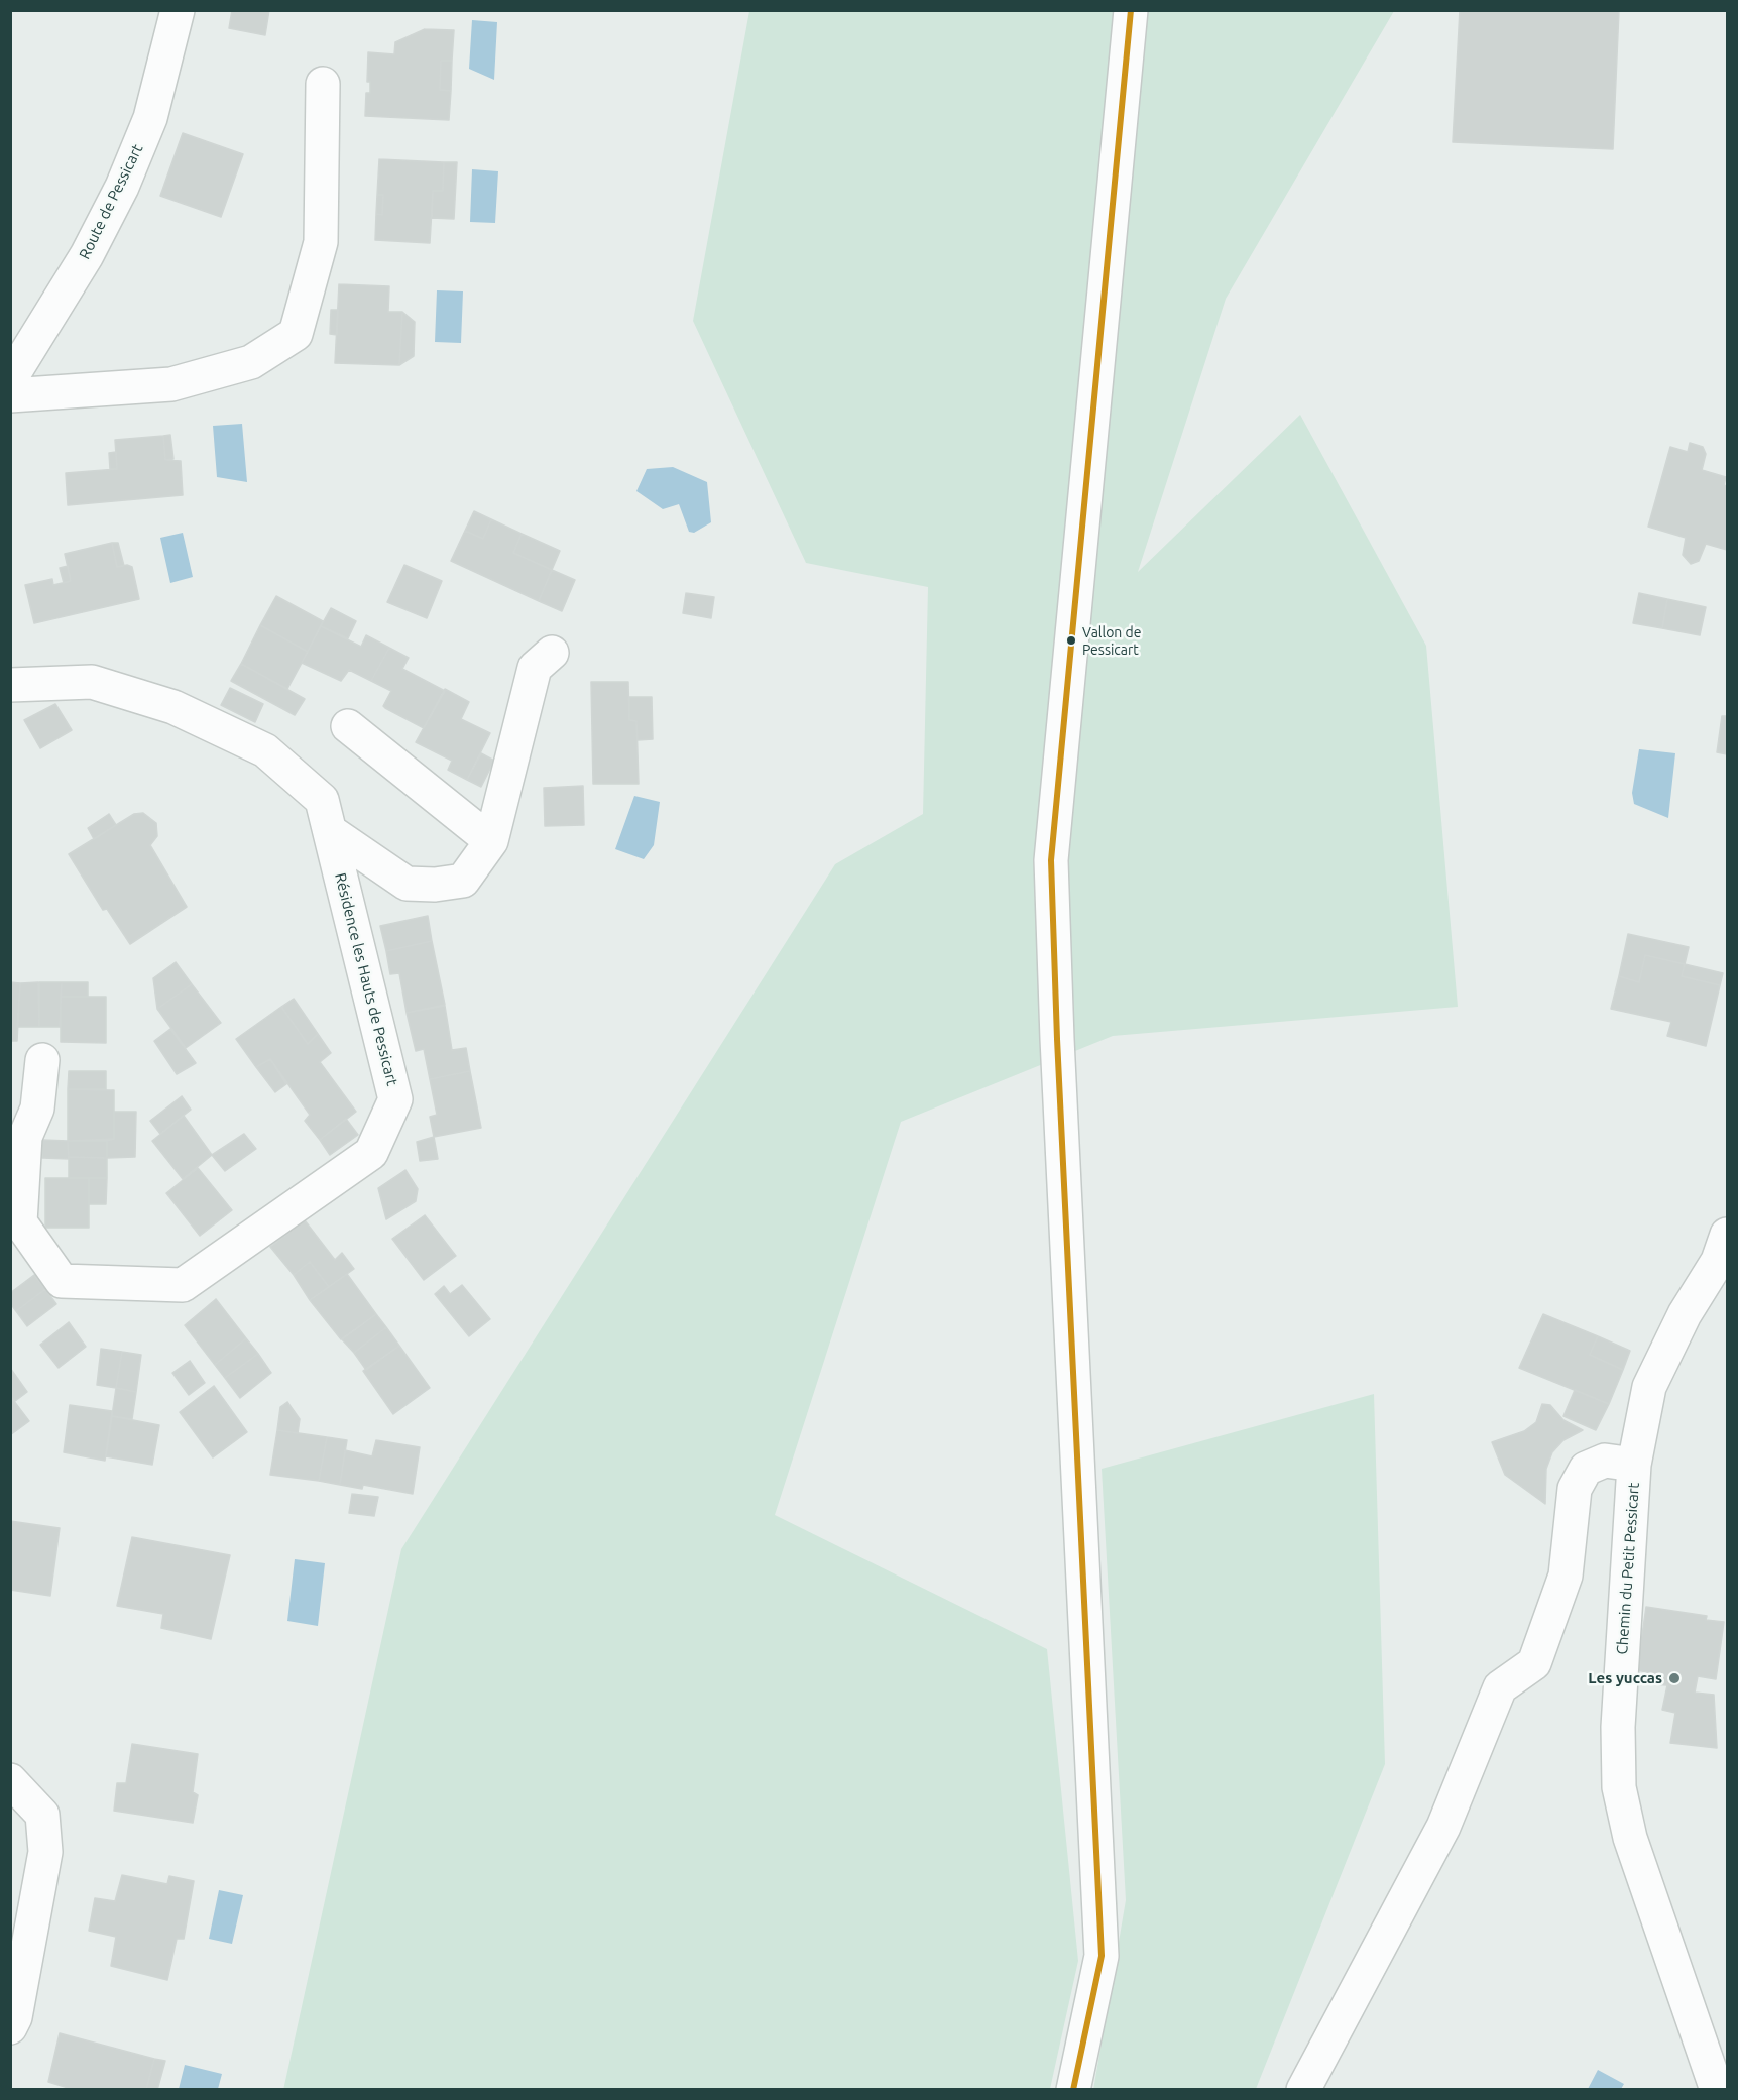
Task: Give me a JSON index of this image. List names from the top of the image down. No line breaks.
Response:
{"streets":{"street":["Route de Pessicart","Résidence les Hauts de Pessicart","Chemin du Petit Pessicart"]},"places":["Vallon de Pessicart","Les yuccas"]}
